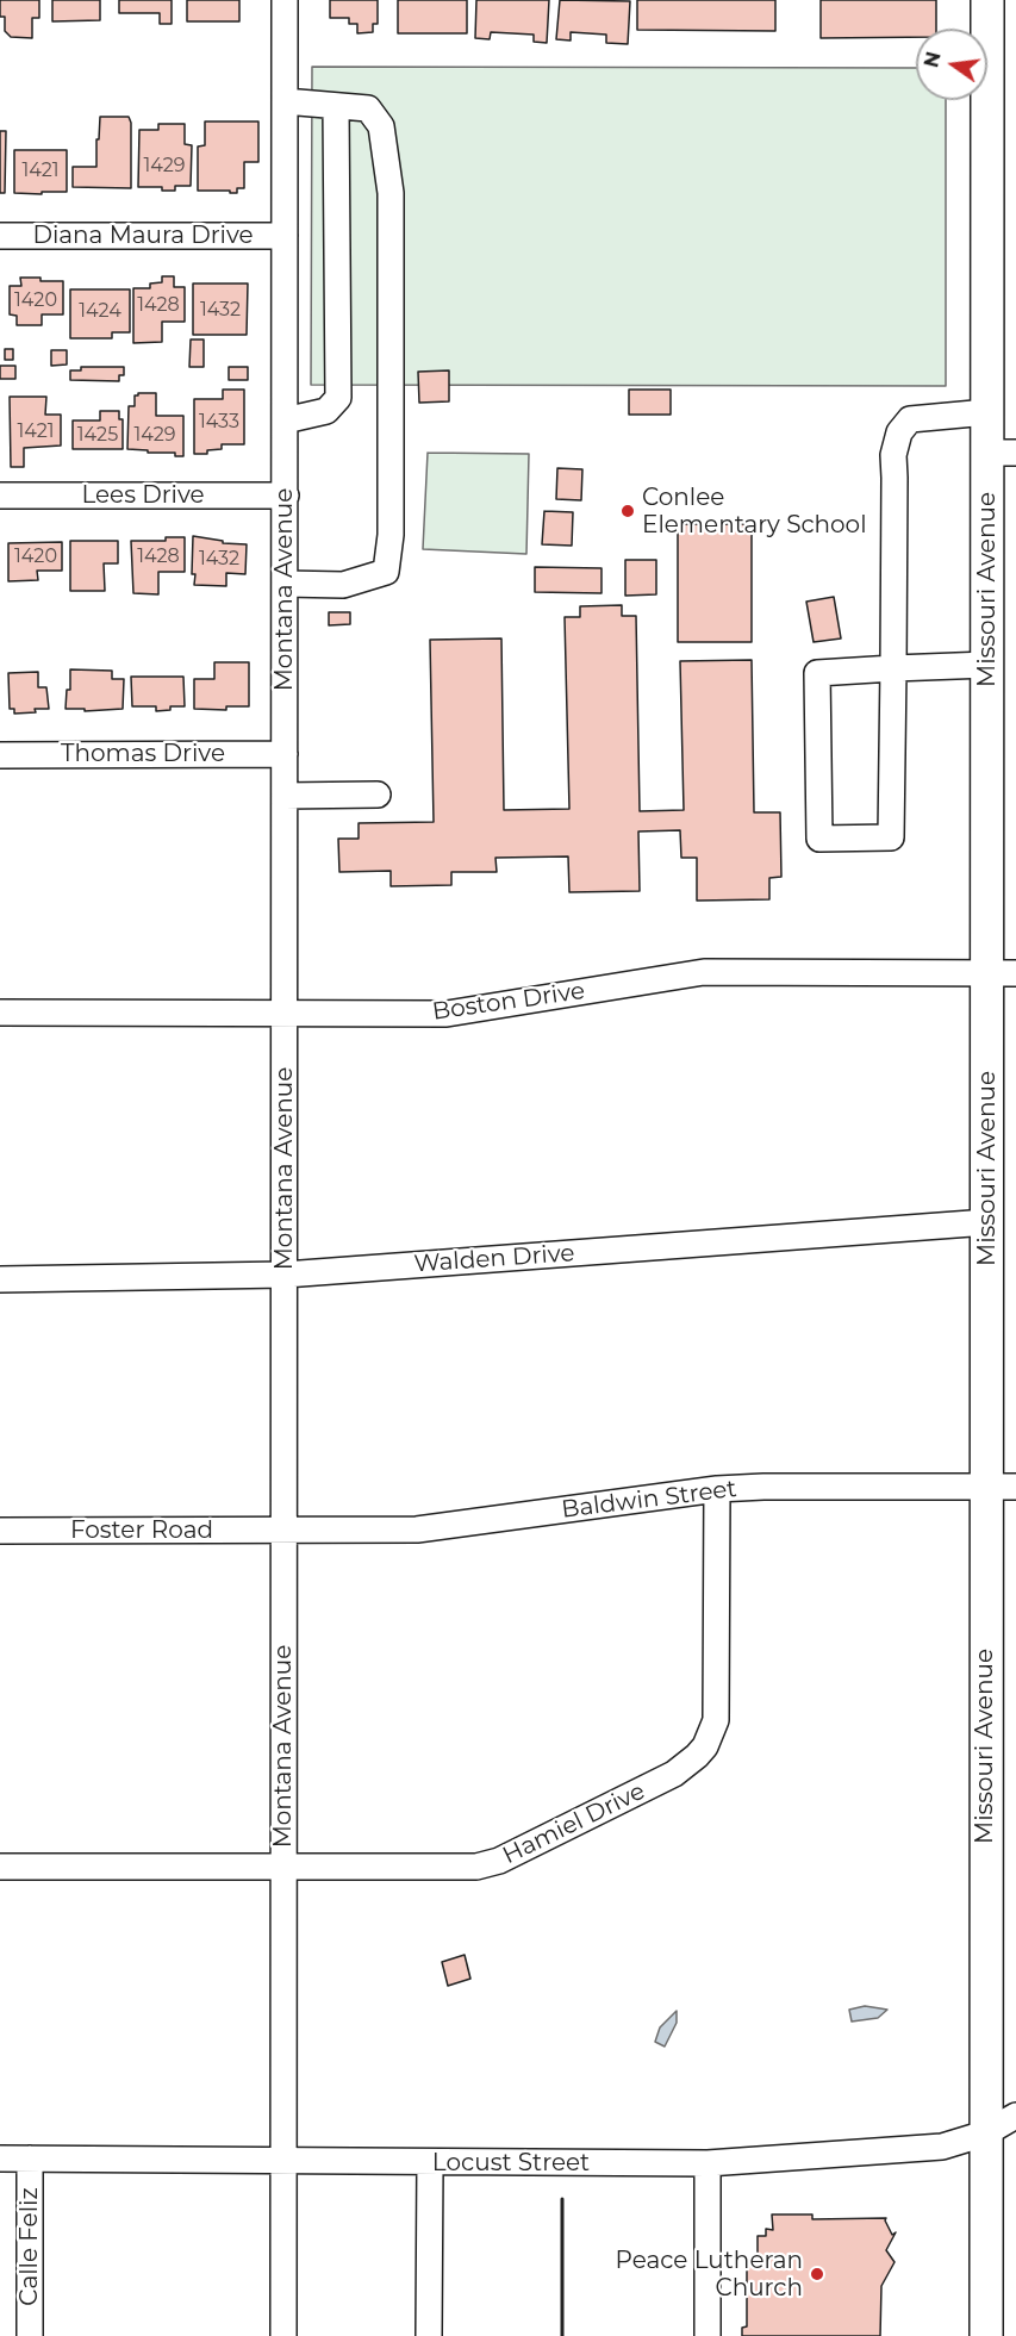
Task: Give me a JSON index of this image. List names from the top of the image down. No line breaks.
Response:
{"streets":{"main road":["Missouri Avenue"],"street":["Diana Maura Drive","Lees Drive","Montana Avenue","Thomas Drive","Boston Drive","Walden Drive","Baldwin Street","Foster Road","Hamiel Drive","Locust Street","Calle Feliz"]},"crossings":[["Diana Maura Drive","Montana Avenue"],["Lees Drive","Montana Avenue"],["Montana Avenue","Thomas Drive"],["Montana Avenue","Boston Drive"],["Montana Avenue","Walden Drive"],["Montana Avenue","Baldwin Street"],["Montana Avenue","Foster Road"],["Montana Avenue","Hamiel Drive"],["Montana Avenue","Locust Street"],["Missouri Avenue","Boston Drive"],["Missouri Avenue","Walden Drive"],["Missouri Avenue","Baldwin Street"],["Missouri Avenue","Locust Street"],["Baldwin Street","Foster Road"],["Baldwin Street","Hamiel Drive"],["Locust Street","Calle Feliz"]],"places":["Conlee Elementary School","Peace Lutheran Church"],"house_numbers":["1429","1421","1420","1428","1432","1424","1433","1421","1425","1429","1420","1428","1432"],"north":"left"}
